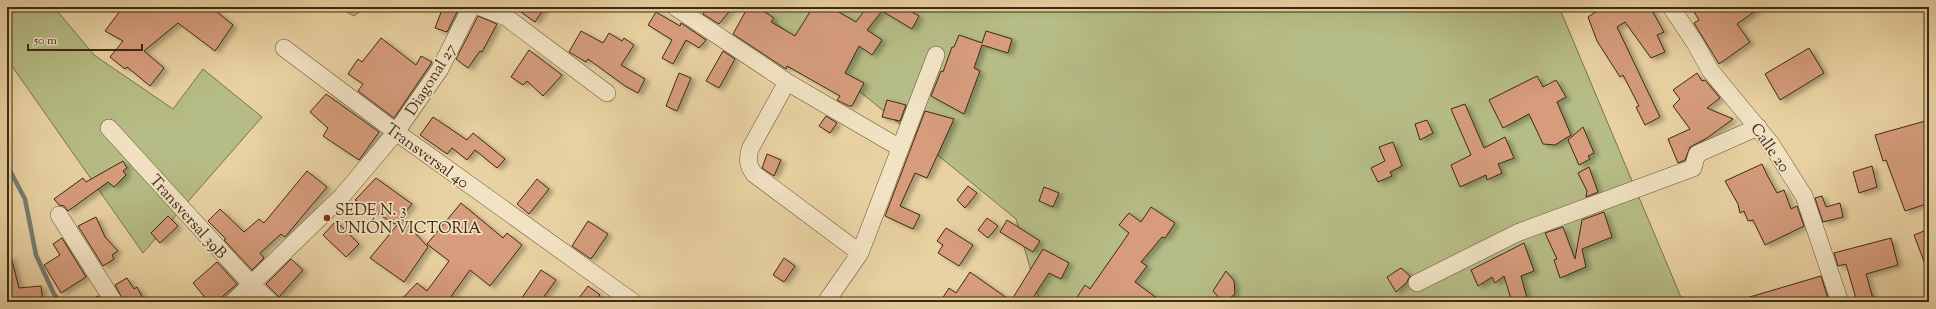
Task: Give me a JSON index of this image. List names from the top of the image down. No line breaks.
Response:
{"streets":{"street":["Diagonal 27","Calle 20","Transversal 40","Transversal 39B"]},"crossings":[["Diagonal 27","Transversal 40"],["Diagonal 27","Transversal 39B"]],"places":["SEDE N. 3 UNIÓN VICTORIA"],"scale_bar":"50 m"}
